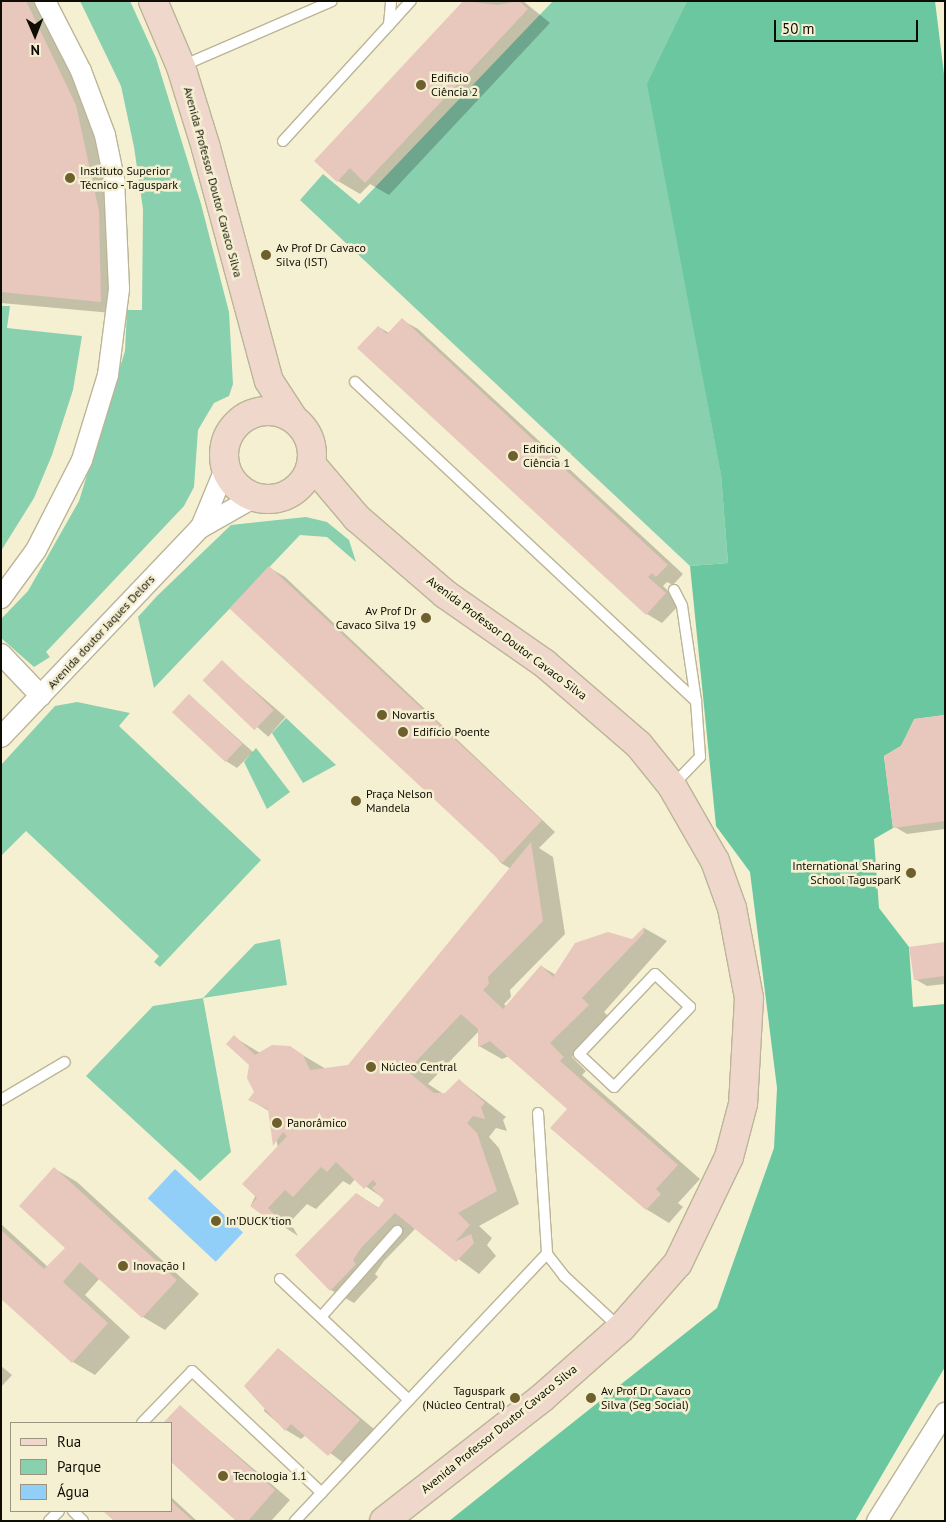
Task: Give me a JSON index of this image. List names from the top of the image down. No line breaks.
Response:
{"streets":{"main road":["Avenida Professor Doutor Cavaco Silva"],"street":["Avenida doutor Jaques Delors"]},"crossings":[["Avenida Professor Doutor Cavaco Silva","Avenida doutor Jaques Delors"]],"places":["Edificio Ciência 2","Instituto Superior Técnico - Taguspark","Av Prof Dr Cavaco Silva (IST)","Edificio Ciência 1","Av Prof Dr Cavaco Silva 19","Novartis","Edifício Poente","Praça Nelson Mandela","International Sharing School TagusparK","Núcleo Central","Panorâmico","In'DUCK'tion","Inovação I","Taguspark (Núcleo Central)","Av Prof Dr Cavaco Silva (Seg Social)","Tecnologia 1.1"],"legend":["Rua","Parque","Água"],"scale_bar":"50 m","north":"bottom"}
